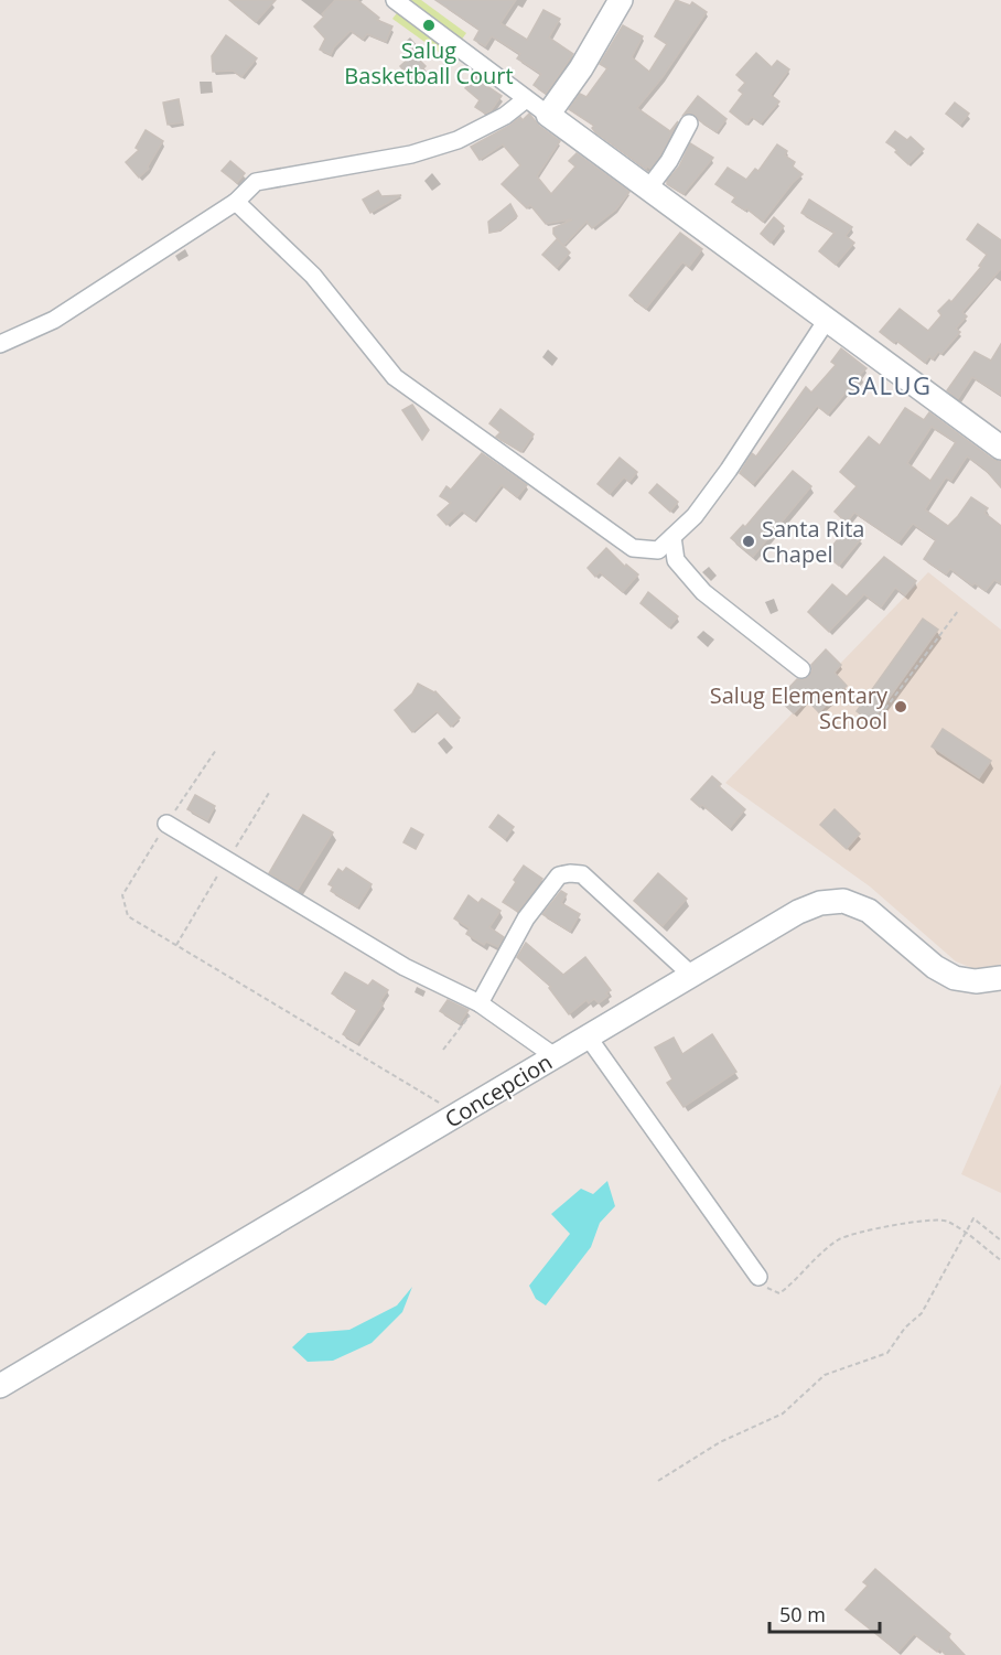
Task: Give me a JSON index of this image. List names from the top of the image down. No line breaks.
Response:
{"streets":{"main road":["Concepcion"]},"districts":["SALUG"],"places":["Salug Basketball Court","Santa Rita Chapel","Salug Elementary School"],"scale_bar":"50 m"}
